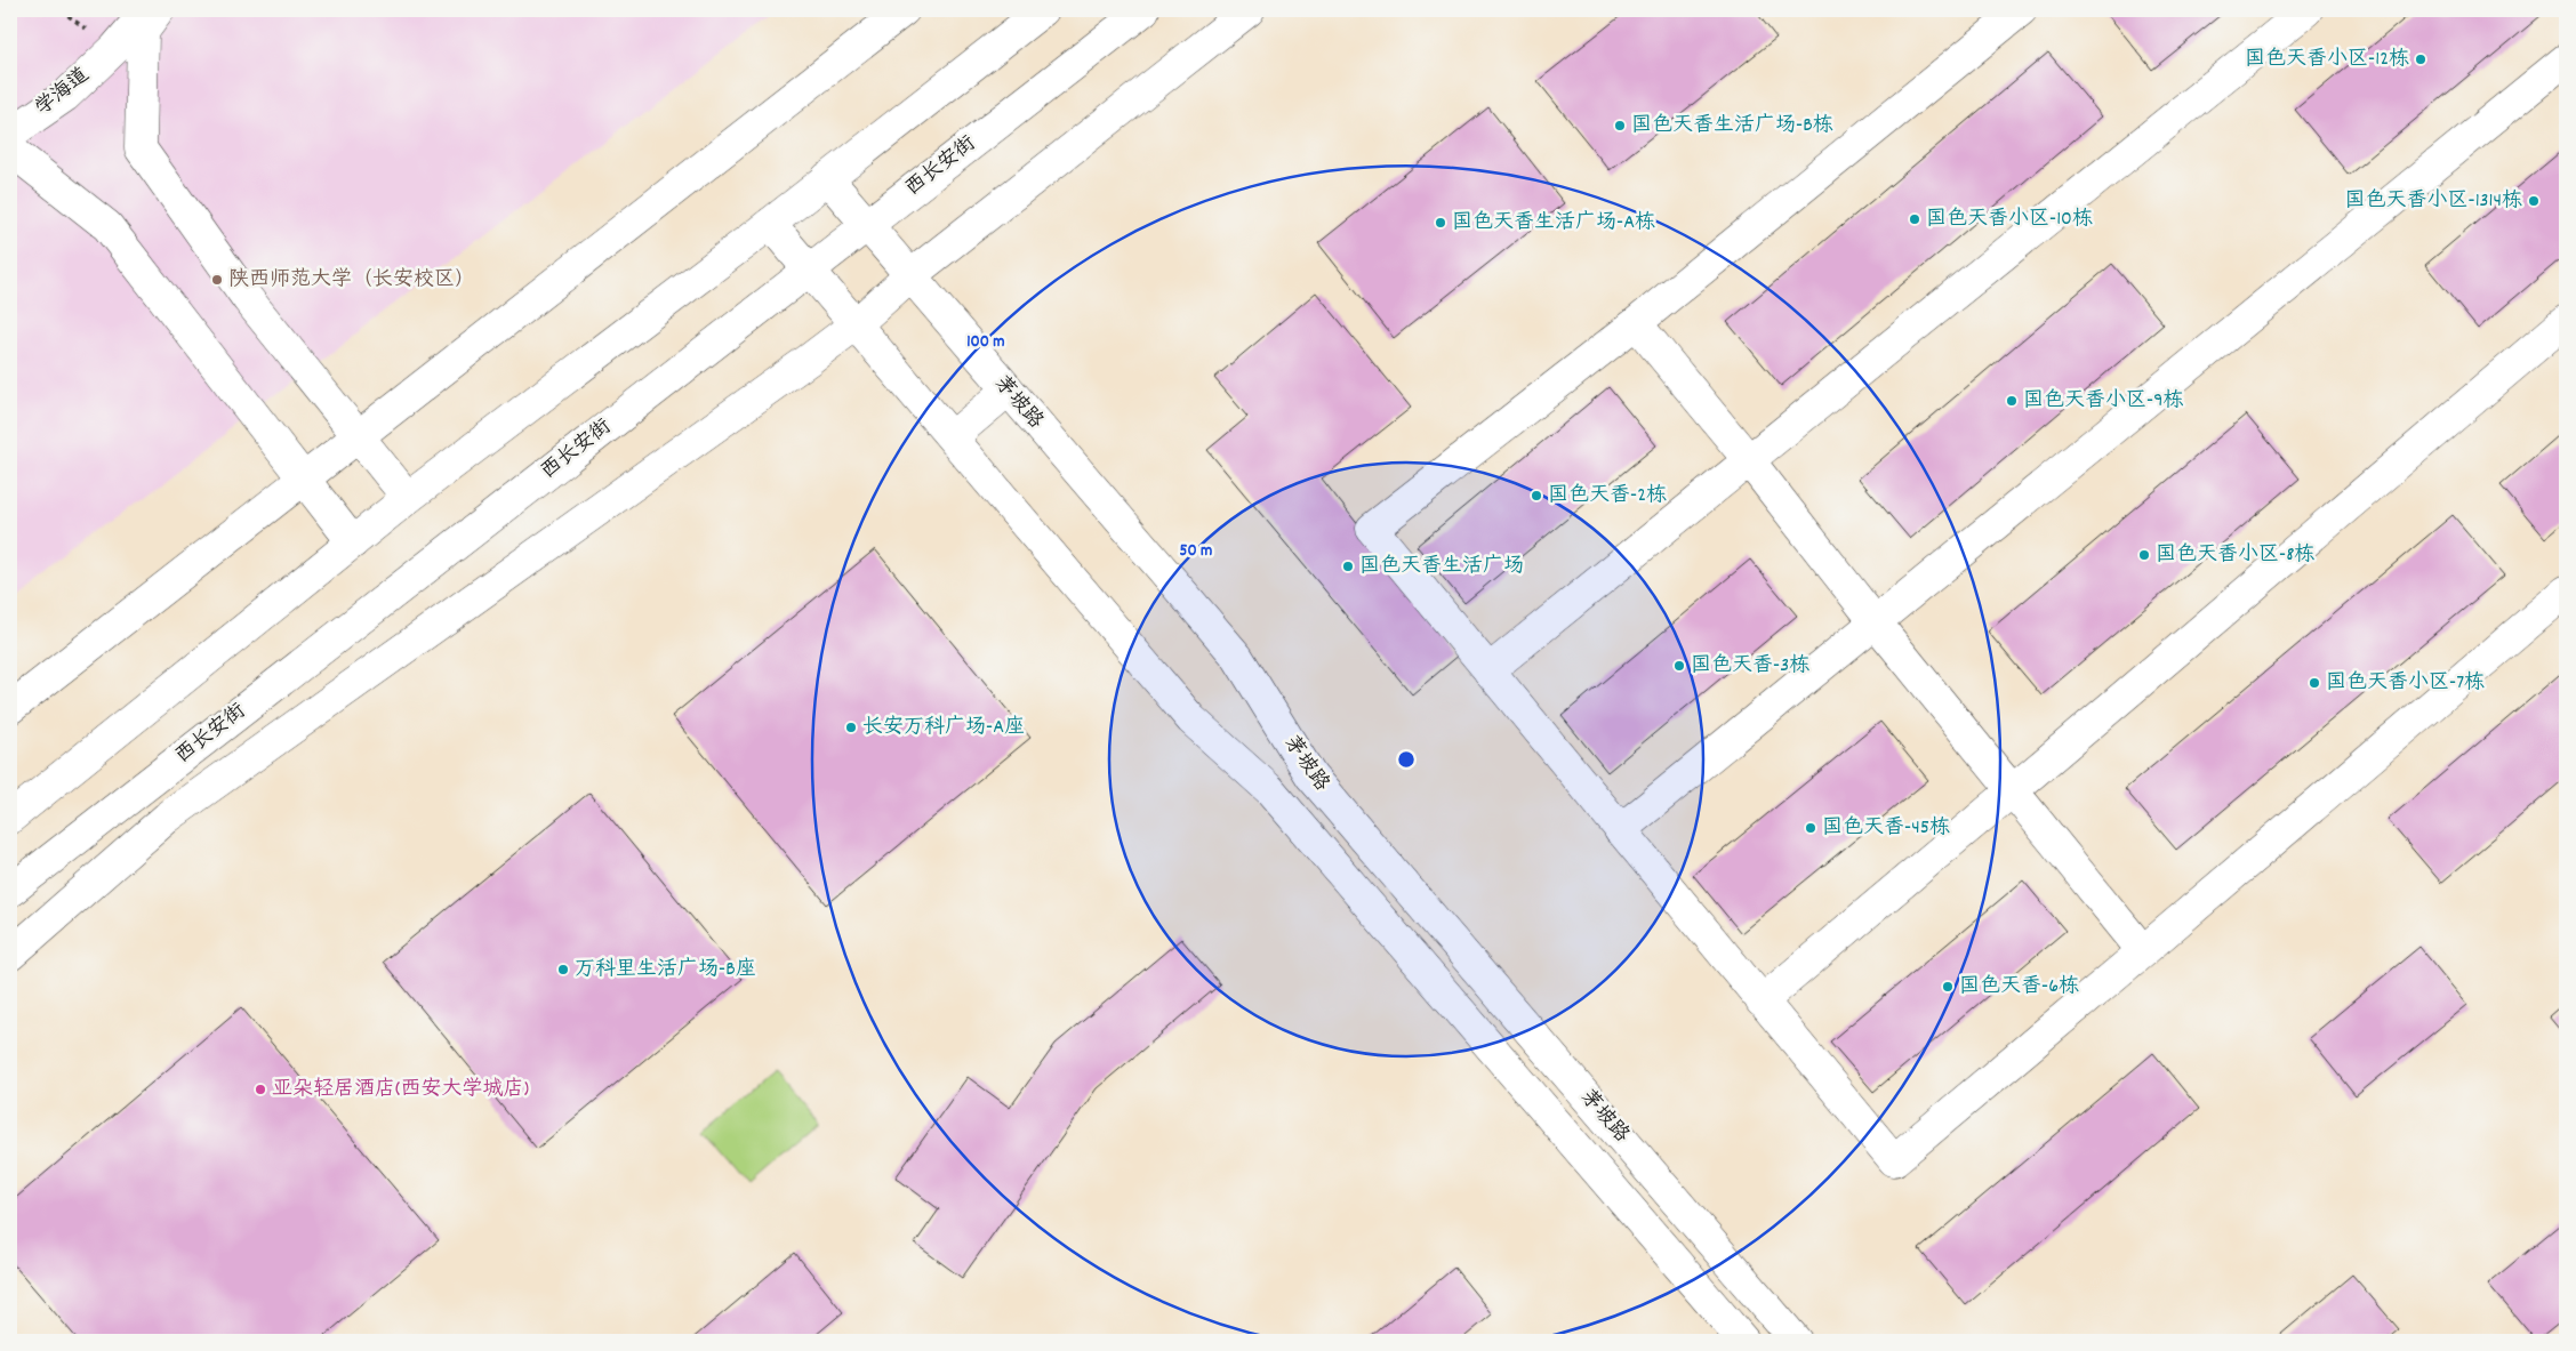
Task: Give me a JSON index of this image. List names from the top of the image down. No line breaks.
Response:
{"streets":{"street":["学海道","西长安街","茅坡路"]},"crossings":[["西长安街","茅坡路"]],"places":["国色天香小区-12栋","国色天香生活广场-B栋","国色天香小区-1314栋","国色天香小区-10栋","国色天香生活广场-A栋","陕西师范大学（长安校区）","国色天香小区-9栋","国色天香-2栋","国色天香小区-8栋","国色天香生活广场","国色天香-3栋","国色天香小区-7栋","长安万科广场-A座","国色天香-45栋","万科里生活广场-B座","国色天香-6栋","亚朵轻居酒店(西安大学城店)"],"rings":["100 m","50 m"]}
